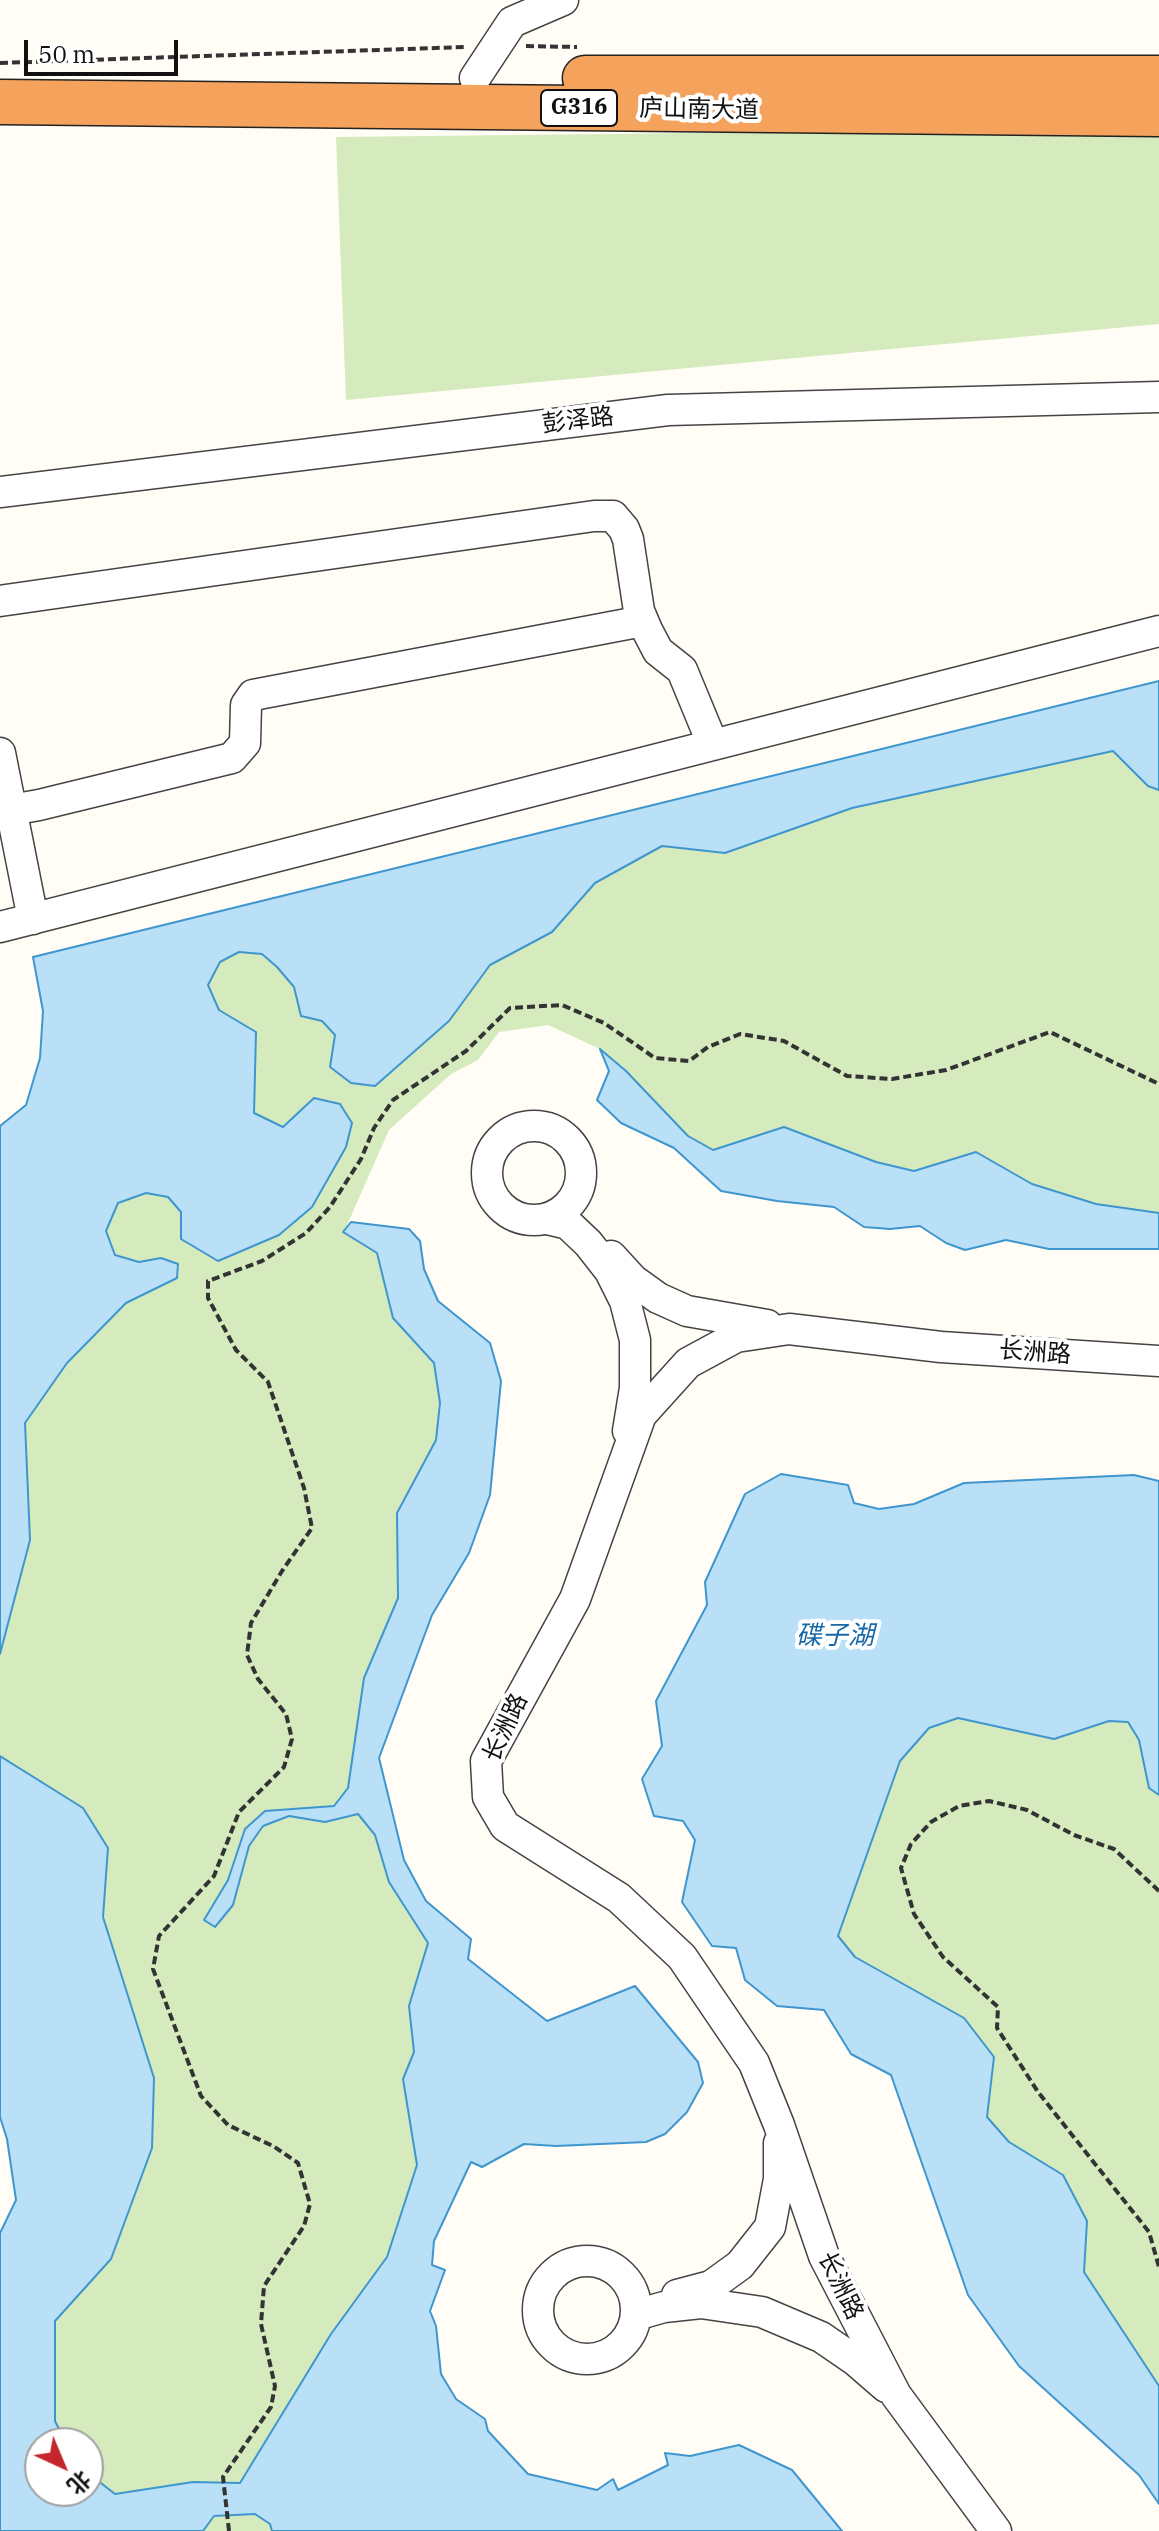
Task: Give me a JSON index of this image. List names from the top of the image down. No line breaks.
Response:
{"streets":{"highway":["G316","庐山南大道"],"street":["彭泽路","长洲路"]},"water":["碟子湖"],"scale_bar":"50 m","north":"bottom right"}
